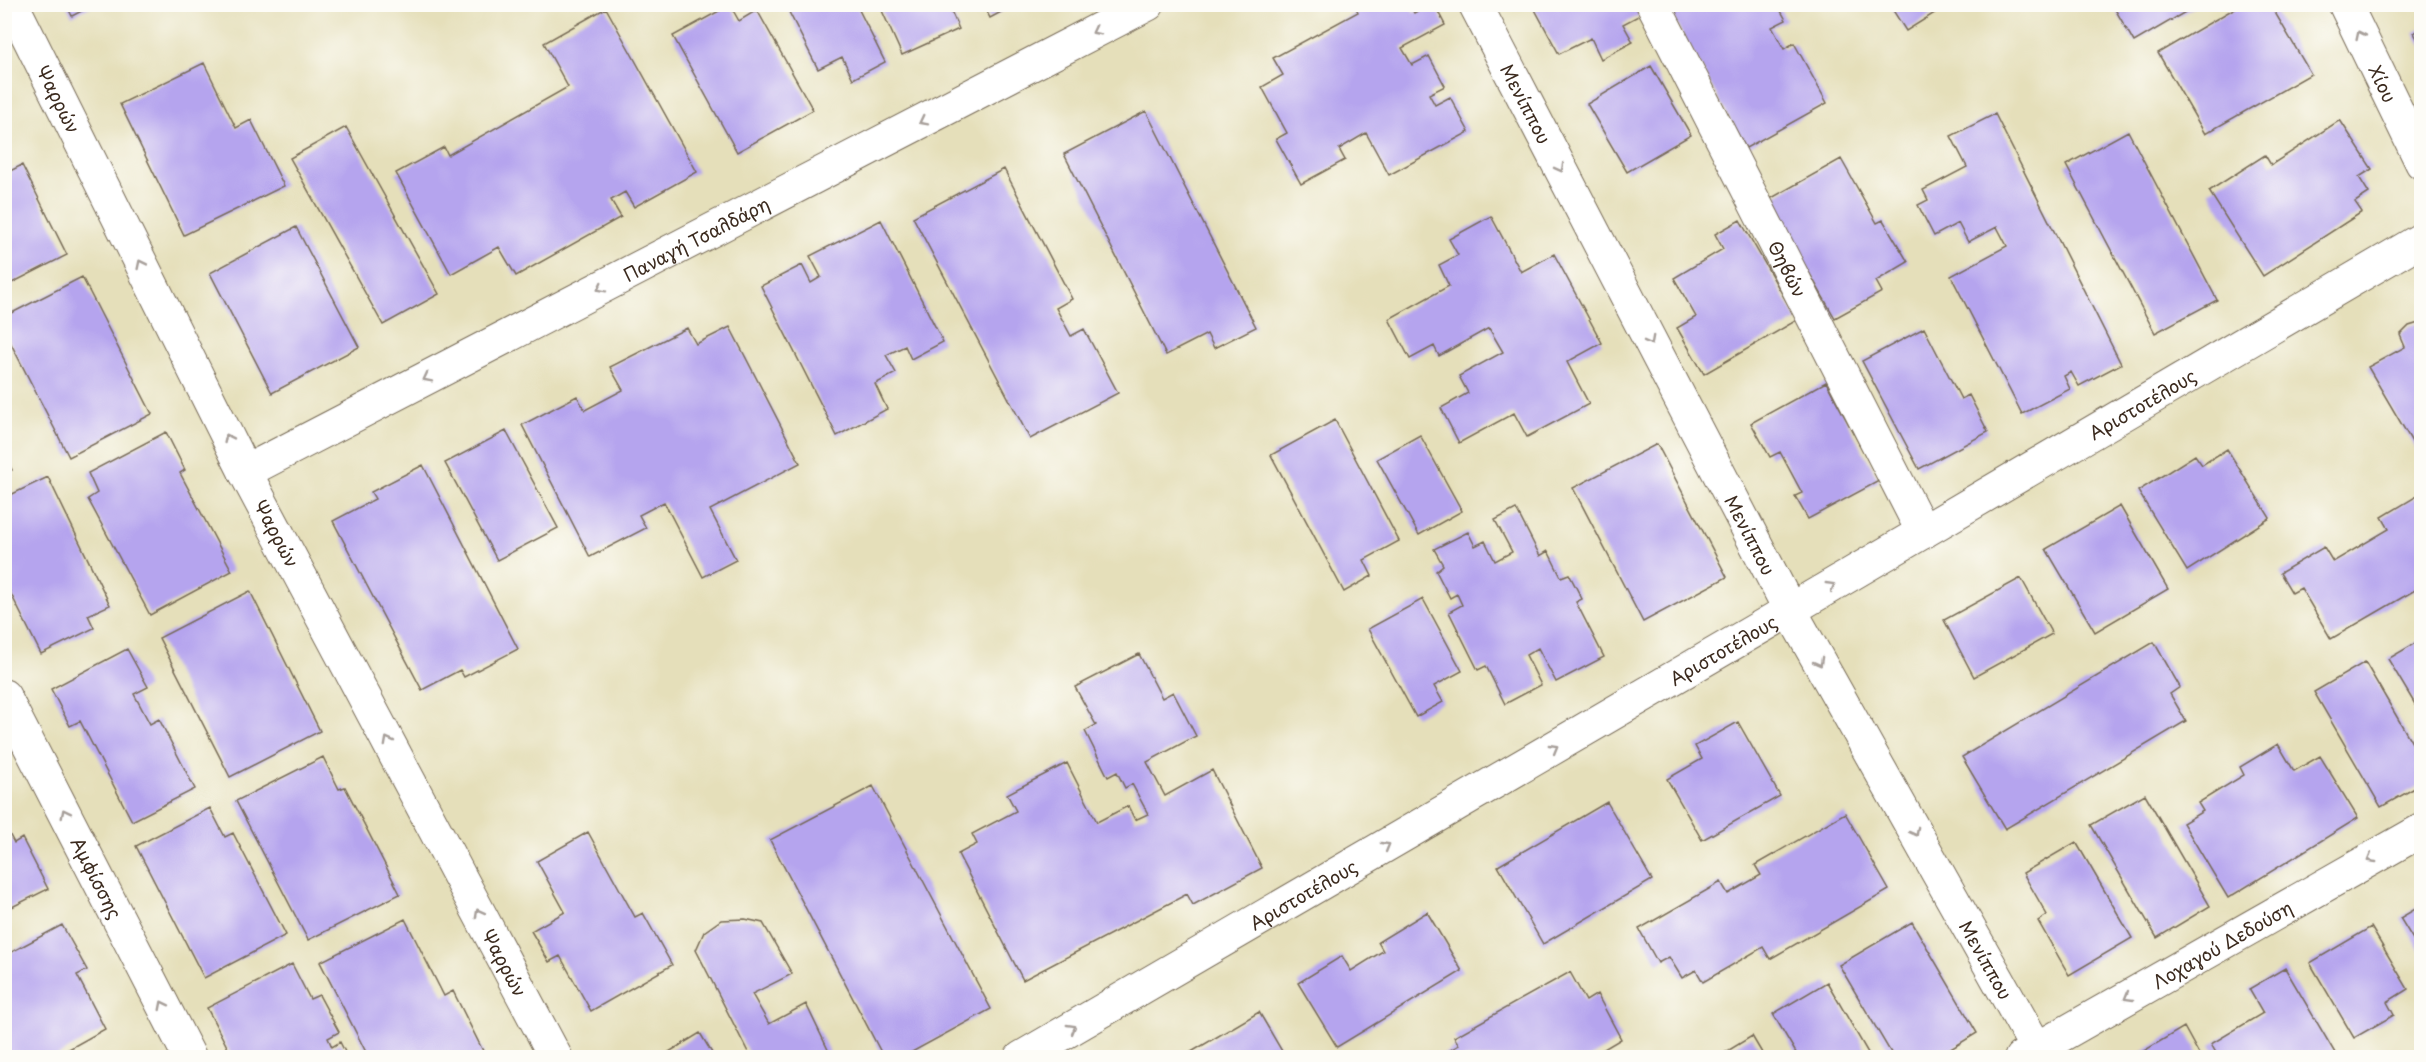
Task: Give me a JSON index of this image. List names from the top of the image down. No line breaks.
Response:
{"streets":{"street":["Χίου","Ψαρρών","Μενίππου","Παναγή Τσαλδάρη","Θηβών","Αριστοτέλους","Αμφίσσης","Λοχαγού Δεδούση"]},"crossings":[["Ψαρρών","Παναγή Τσαλδάρη"],["Μενίππου","Αριστοτέλους"],["Μενίππου","Λοχαγού Δεδούση"],["Θηβών","Αριστοτέλους"]],"one_way":["Χίου","Ψαρρών","Μενίππου","Παναγή Τσαλδάρη","Αριστοτέλους","Αμφίσσης","Λοχαγού Δεδούση"]}
